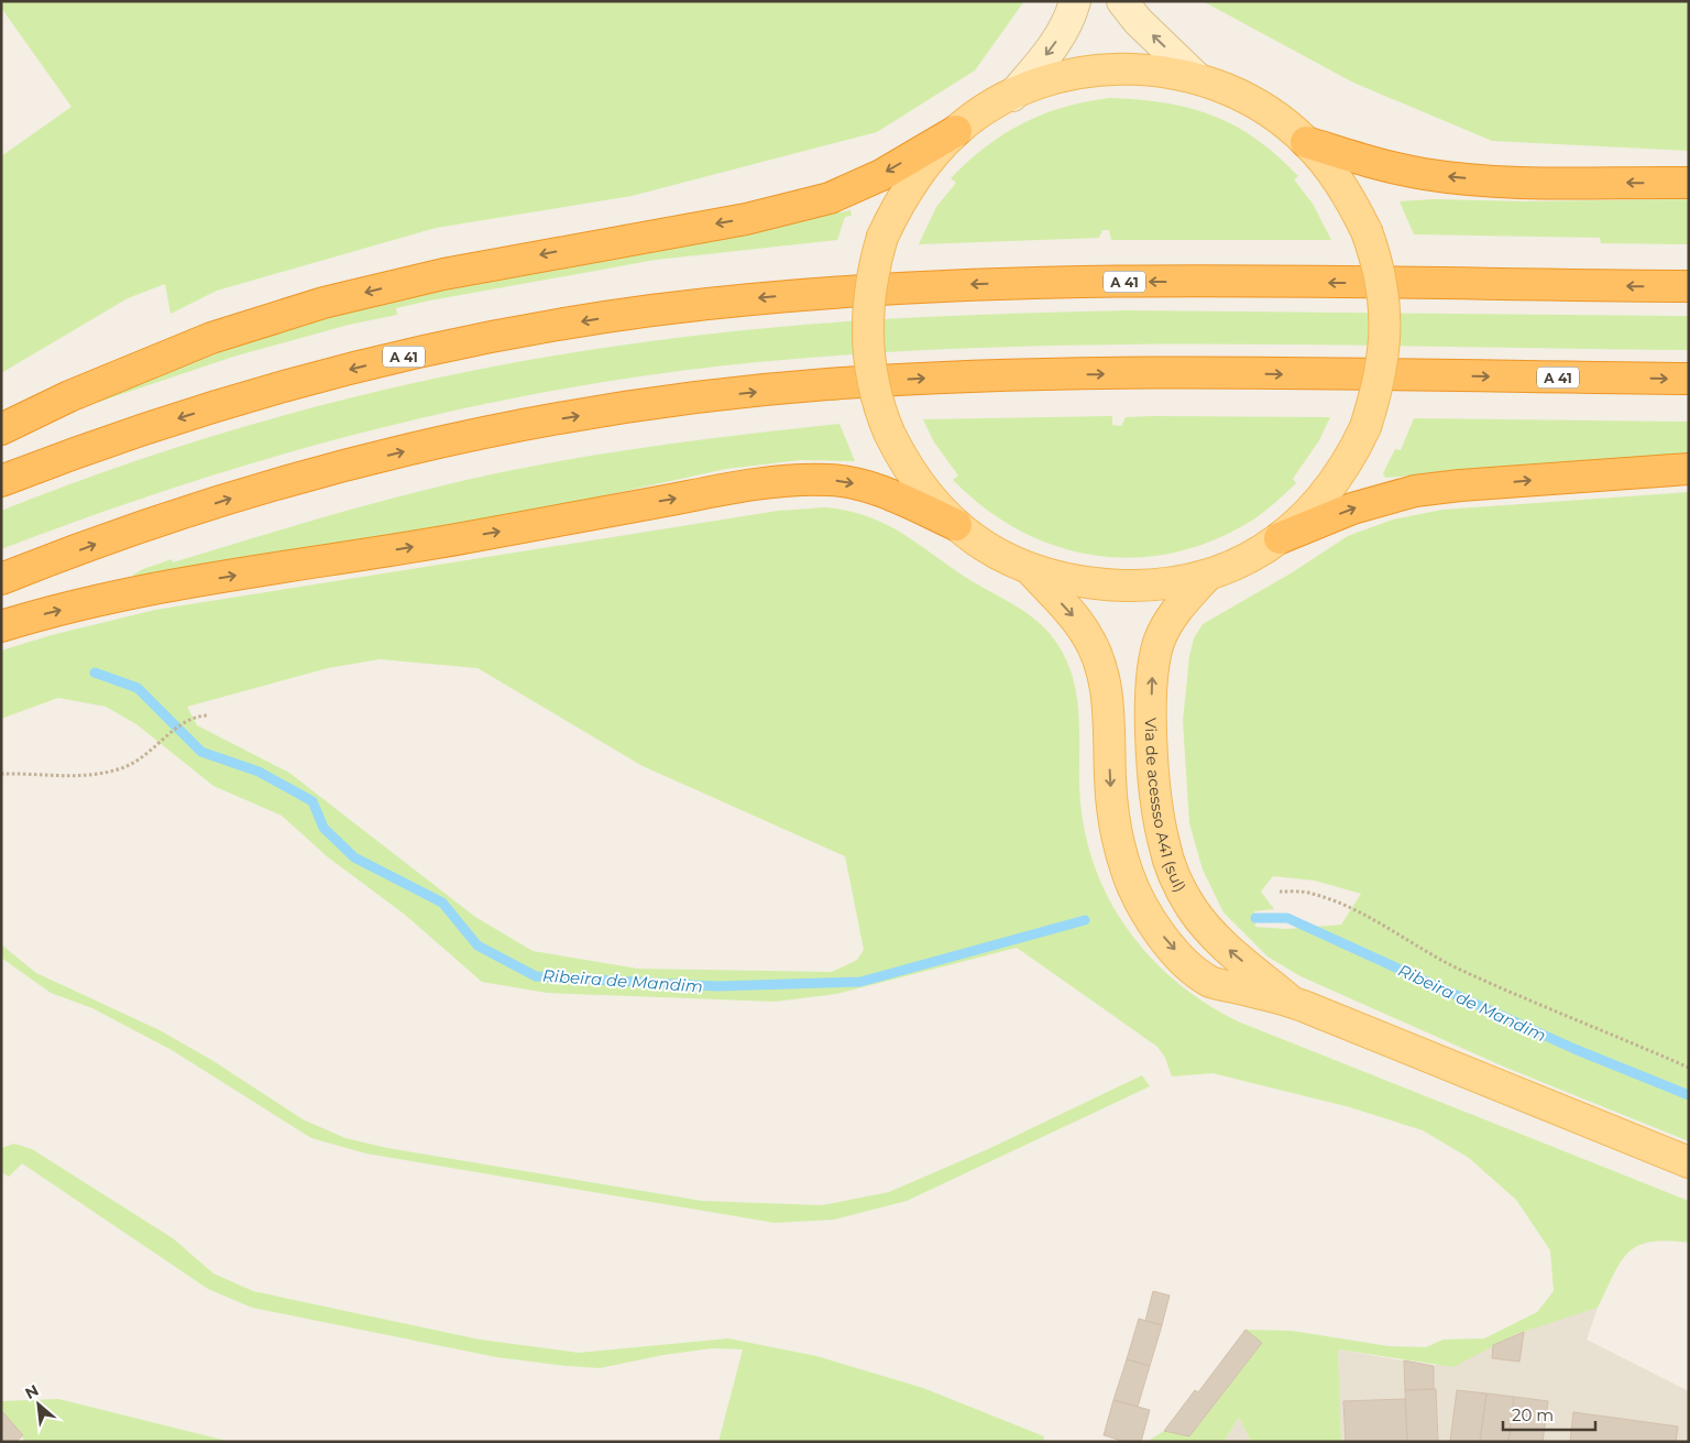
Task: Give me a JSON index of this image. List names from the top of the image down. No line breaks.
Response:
{"streets":{"highway":["A 41"],"main road":["Via de acessso A41 (sul)"]},"one_way":["Via de acessso A41 (sul)"],"water":["Ribeira de Mandim"],"scale_bar":"20 m","north":"top left"}
